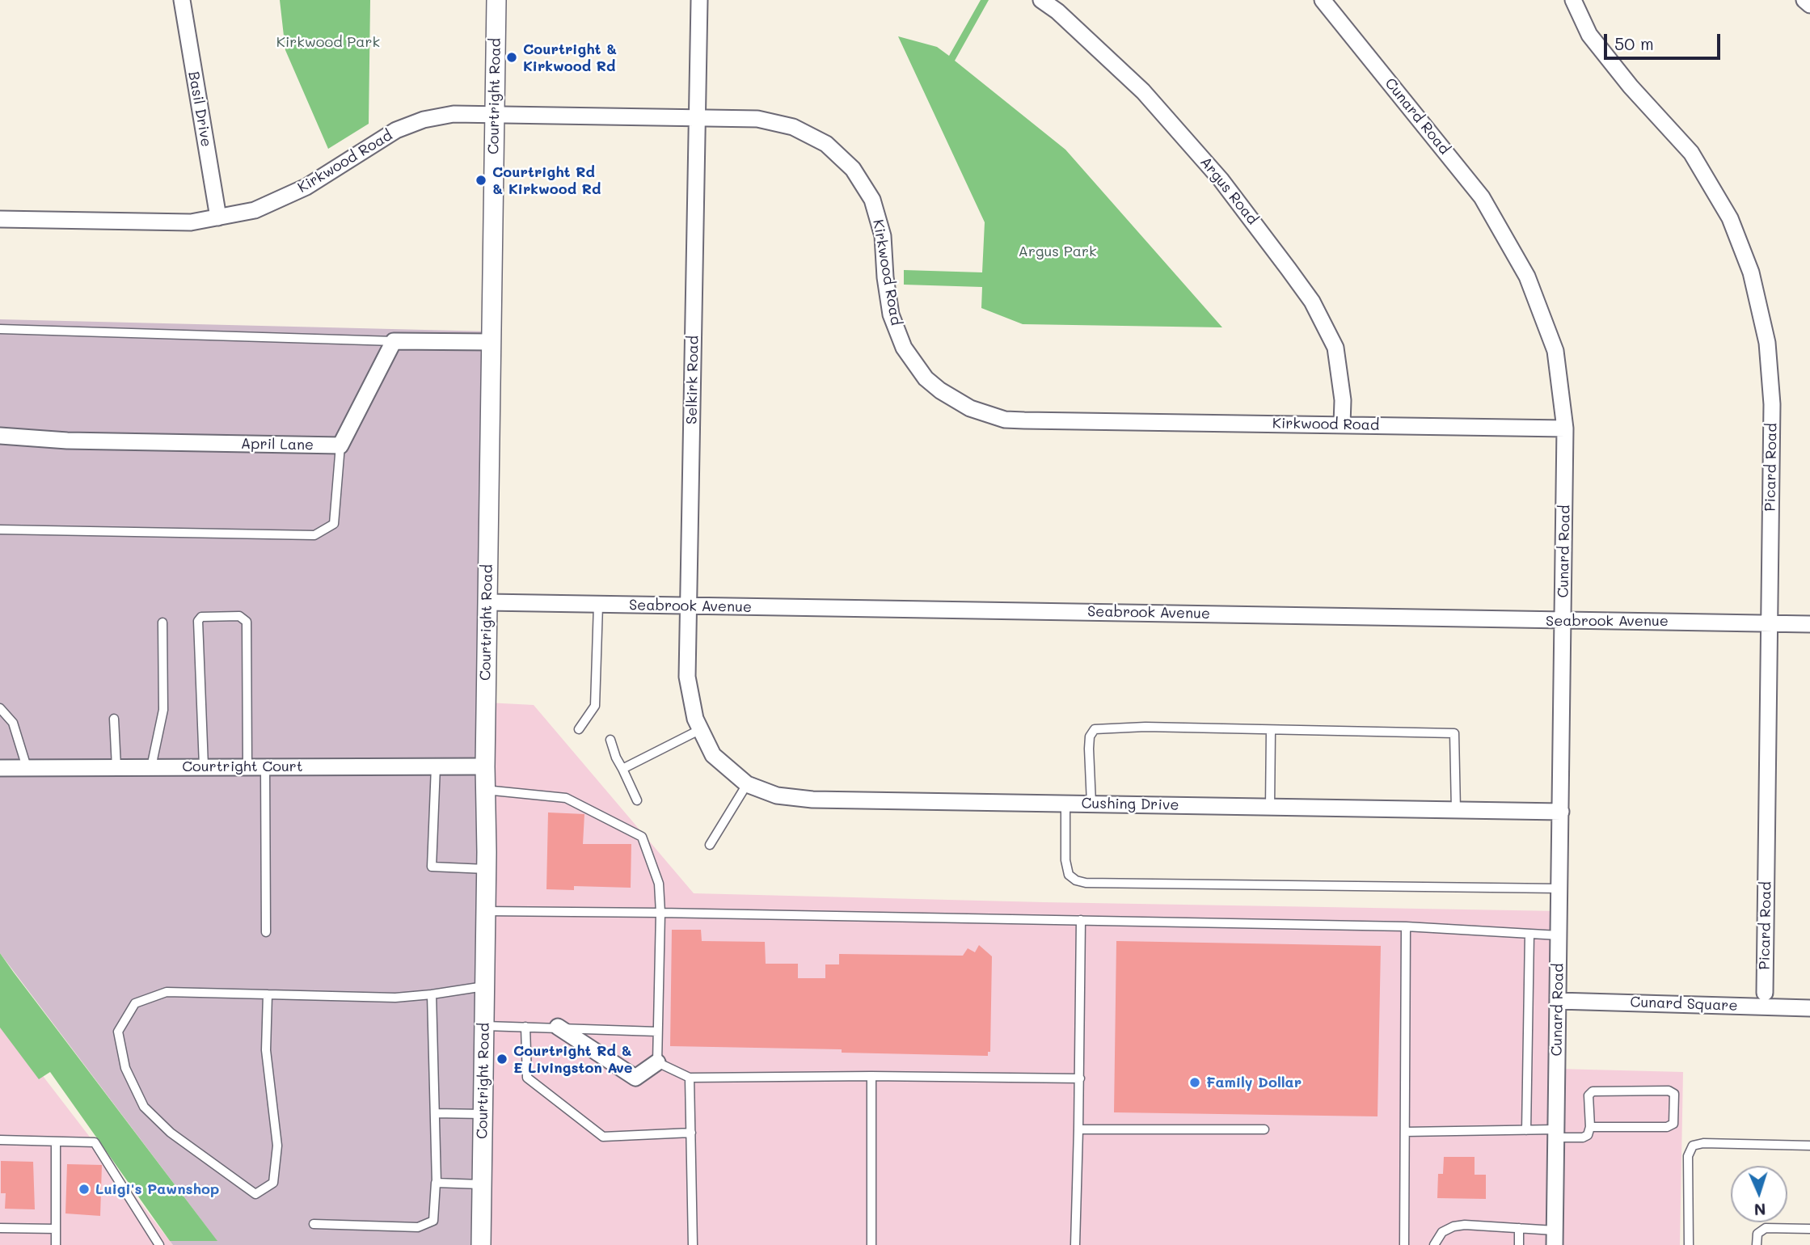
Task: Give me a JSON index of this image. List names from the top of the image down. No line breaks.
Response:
{"streets":{"street":["Courtright Road","Basil Drive","Cunard Road","Kirkwood Road","Argus Road","Selkirk Road","April Lane","Picard Road","Seabrook Avenue","Courtright Court","Cushing Drive","Cunard Square"]},"crossings":[["Courtright Road","Kirkwood Road"],["Courtright Road","Seabrook Avenue"],["Courtright Road","Courtright Court"],["Basil Drive","Kirkwood Road"],["Cunard Road","Kirkwood Road"],["Cunard Road","Seabrook Avenue"],["Cunard Road","Cushing Drive"],["Cunard Road","Cunard Square"],["Kirkwood Road","Argus Road"],["Kirkwood Road","Selkirk Road"],["Selkirk Road","Seabrook Avenue"],["Selkirk Road","Cushing Drive"],["Picard Road","Seabrook Avenue"]],"parks":["Kirkwood Park","Argus Park"],"places":["Courtright & Kirkwood Rd","Courtright Rd & Kirkwood Rd","Courtright Rd & E Livingston Ave","Family Dollar","Luigi's Pawnshop"],"scale_bar":"50 m","north":"bottom"}
